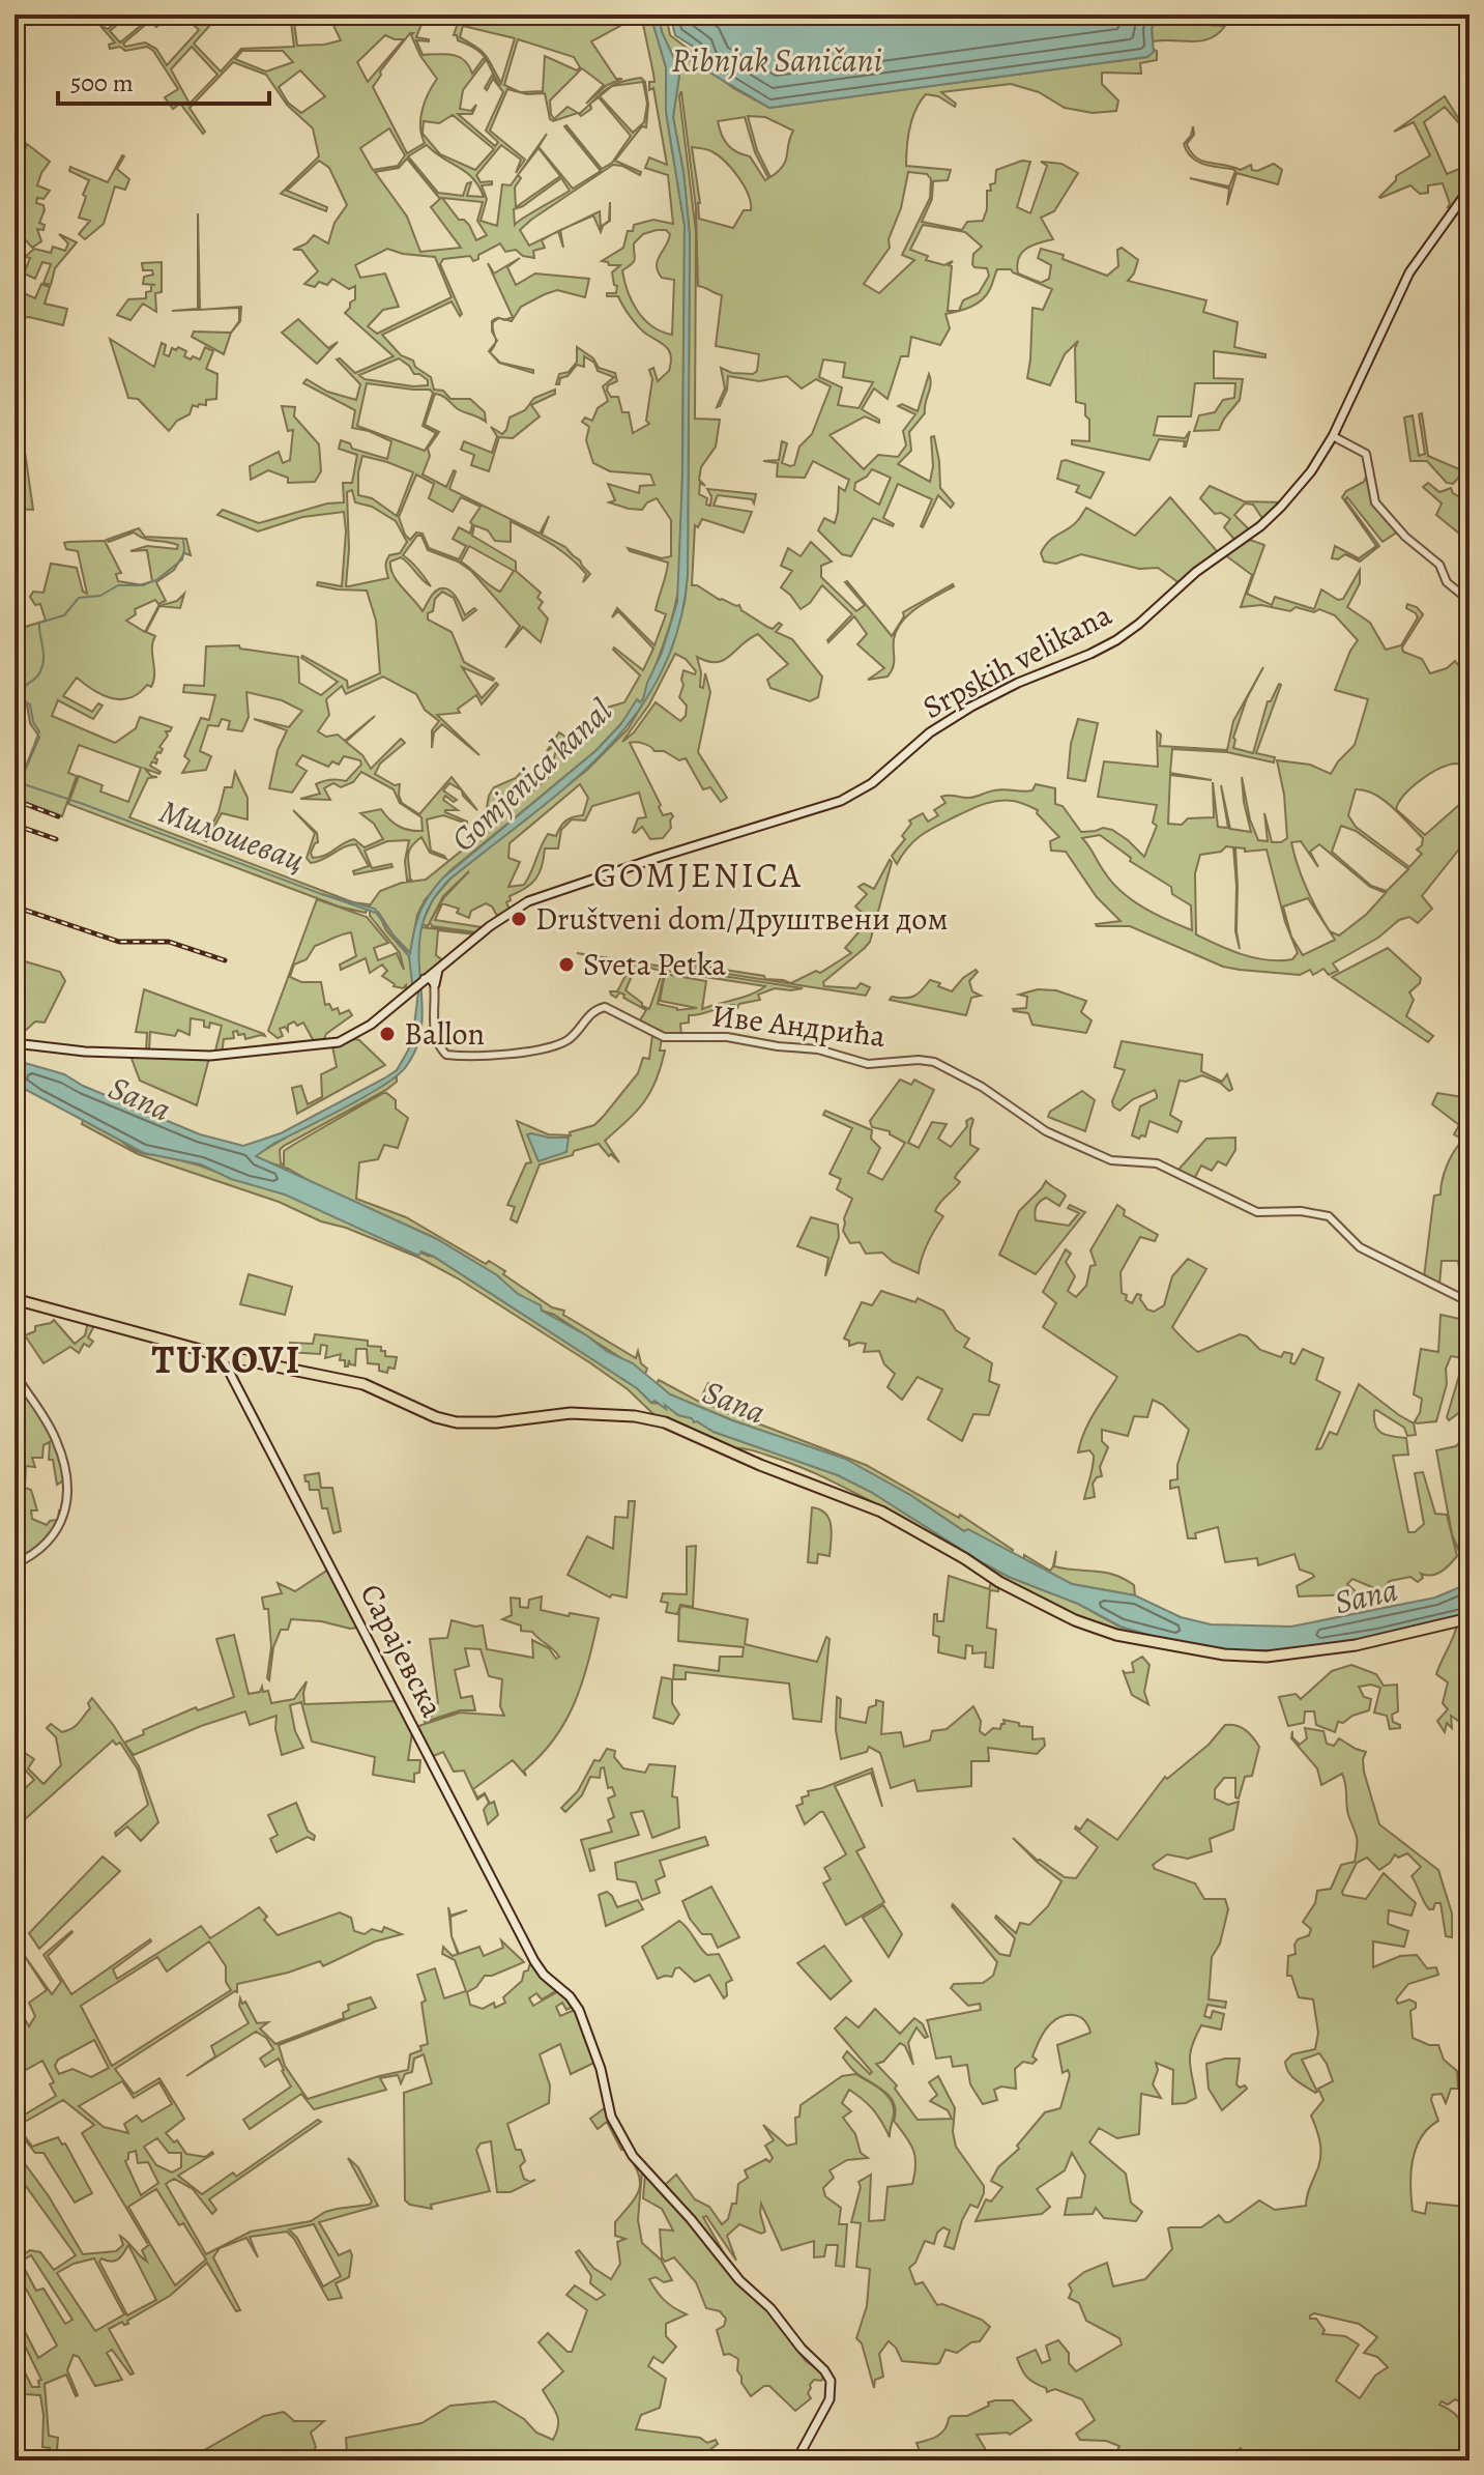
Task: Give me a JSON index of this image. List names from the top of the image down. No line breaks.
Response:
{"streets":{"main road":["Srpskih velikana","Сарајевска"],"street":["Иве Андрића"]},"districts":["GOMJENICA","TUKOVI"],"water":["Ribnjak Saničani","Gomjenica kanal","Милошевац","Sana"],"places":["Društveni dom/Друштвени дом","Sveta Petka","Ballon"],"scale_bar":"500 m"}
